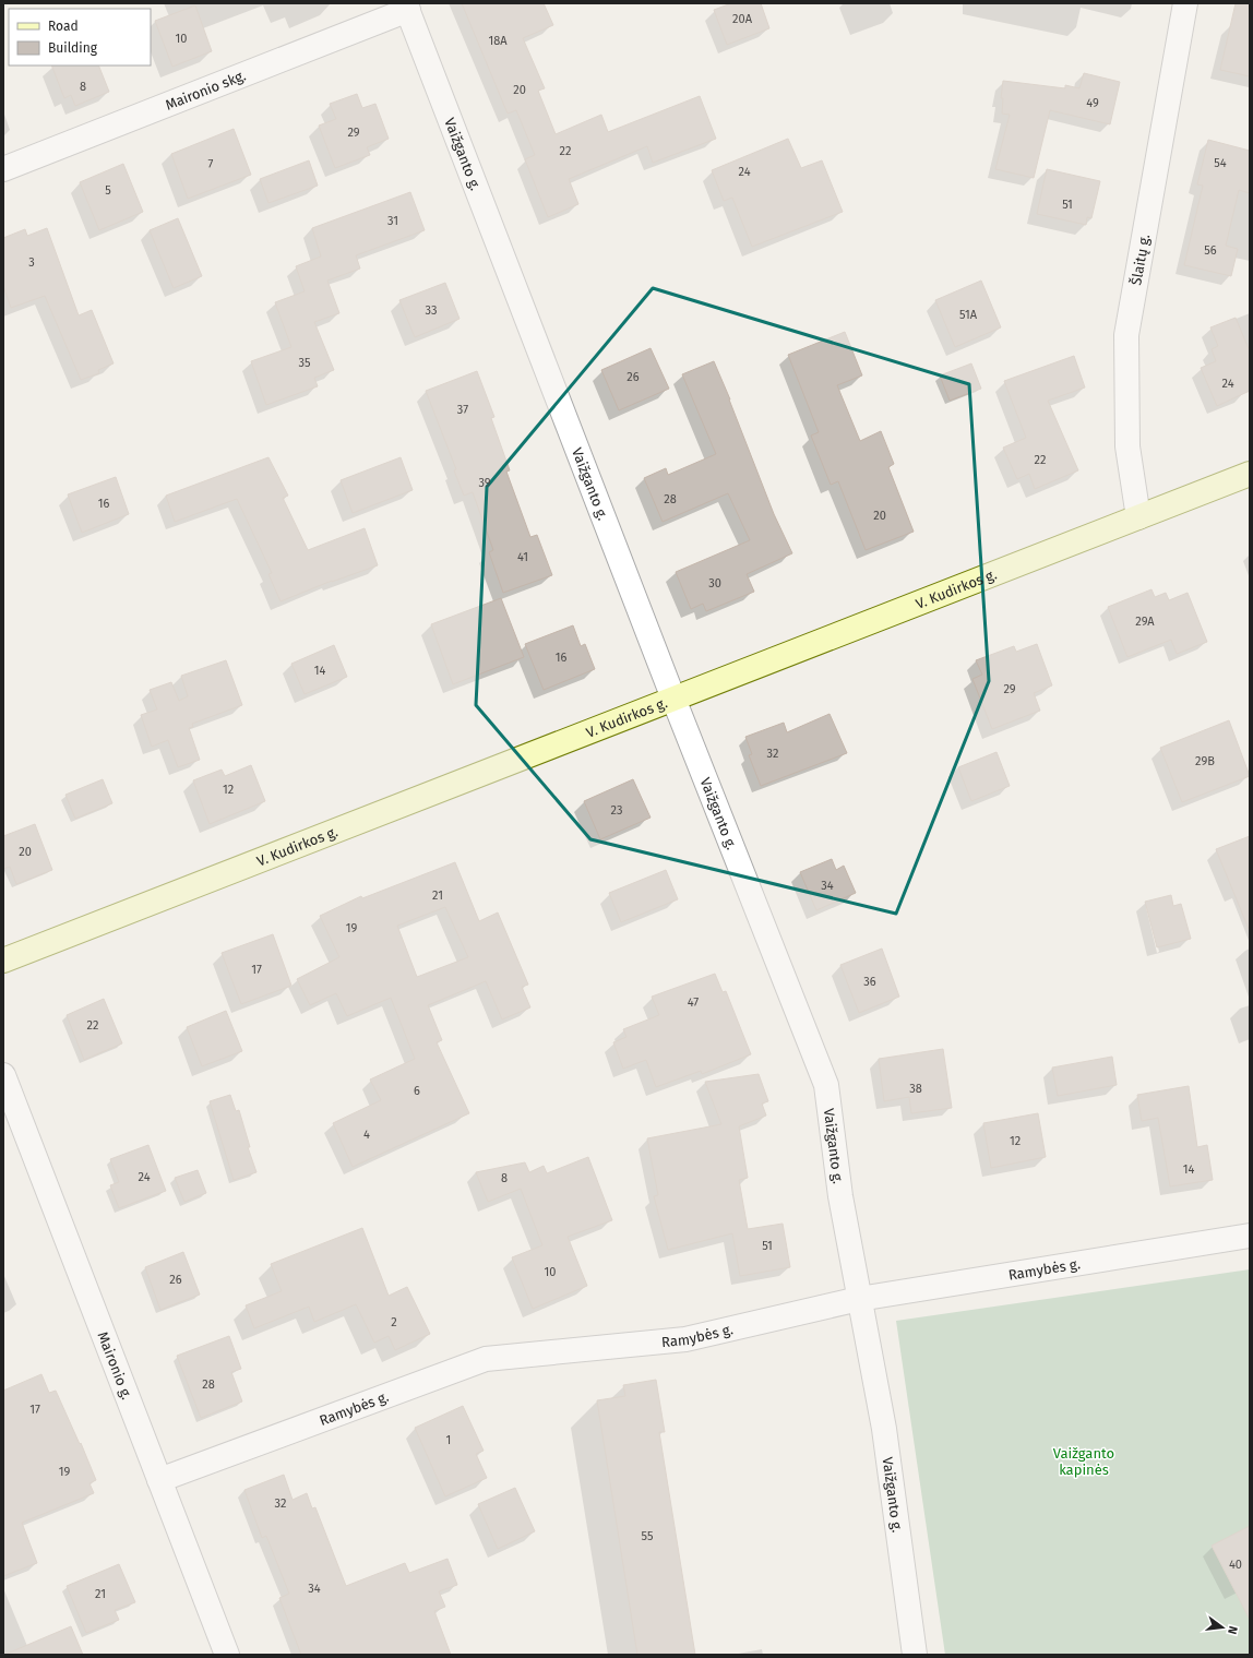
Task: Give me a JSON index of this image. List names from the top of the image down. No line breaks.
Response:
{"streets":{"street":["Maironio skg.","Vaižganto g.","Šlaitų g.","V. Kudirkos g.","Ramybės g.","Maironio g."]},"crossings":[["Maironio skg.","Vaižganto g."],["Vaižganto g.","V. Kudirkos g."],["Vaižganto g.","Ramybės g."],["Šlaitų g.","V. Kudirkos g."],["Ramybės g.","Maironio g."]],"parks":["Vaižganto kapinės"],"house_numbers":["20A","10","18A","8","20","49","29","22","54","7","24","5","51","31","56","3","33","51A","35","26","24","37","22","39","28","16","20","41","30","29A","16","14","29","32","29B","12","23","20","34","21","19","17","36","47","22","38","6","4","12","14","24","8","51","10","26","2","28","17","1","19","32","55","40","34","21"],"legend":["Road","Building"],"north":"right"}
